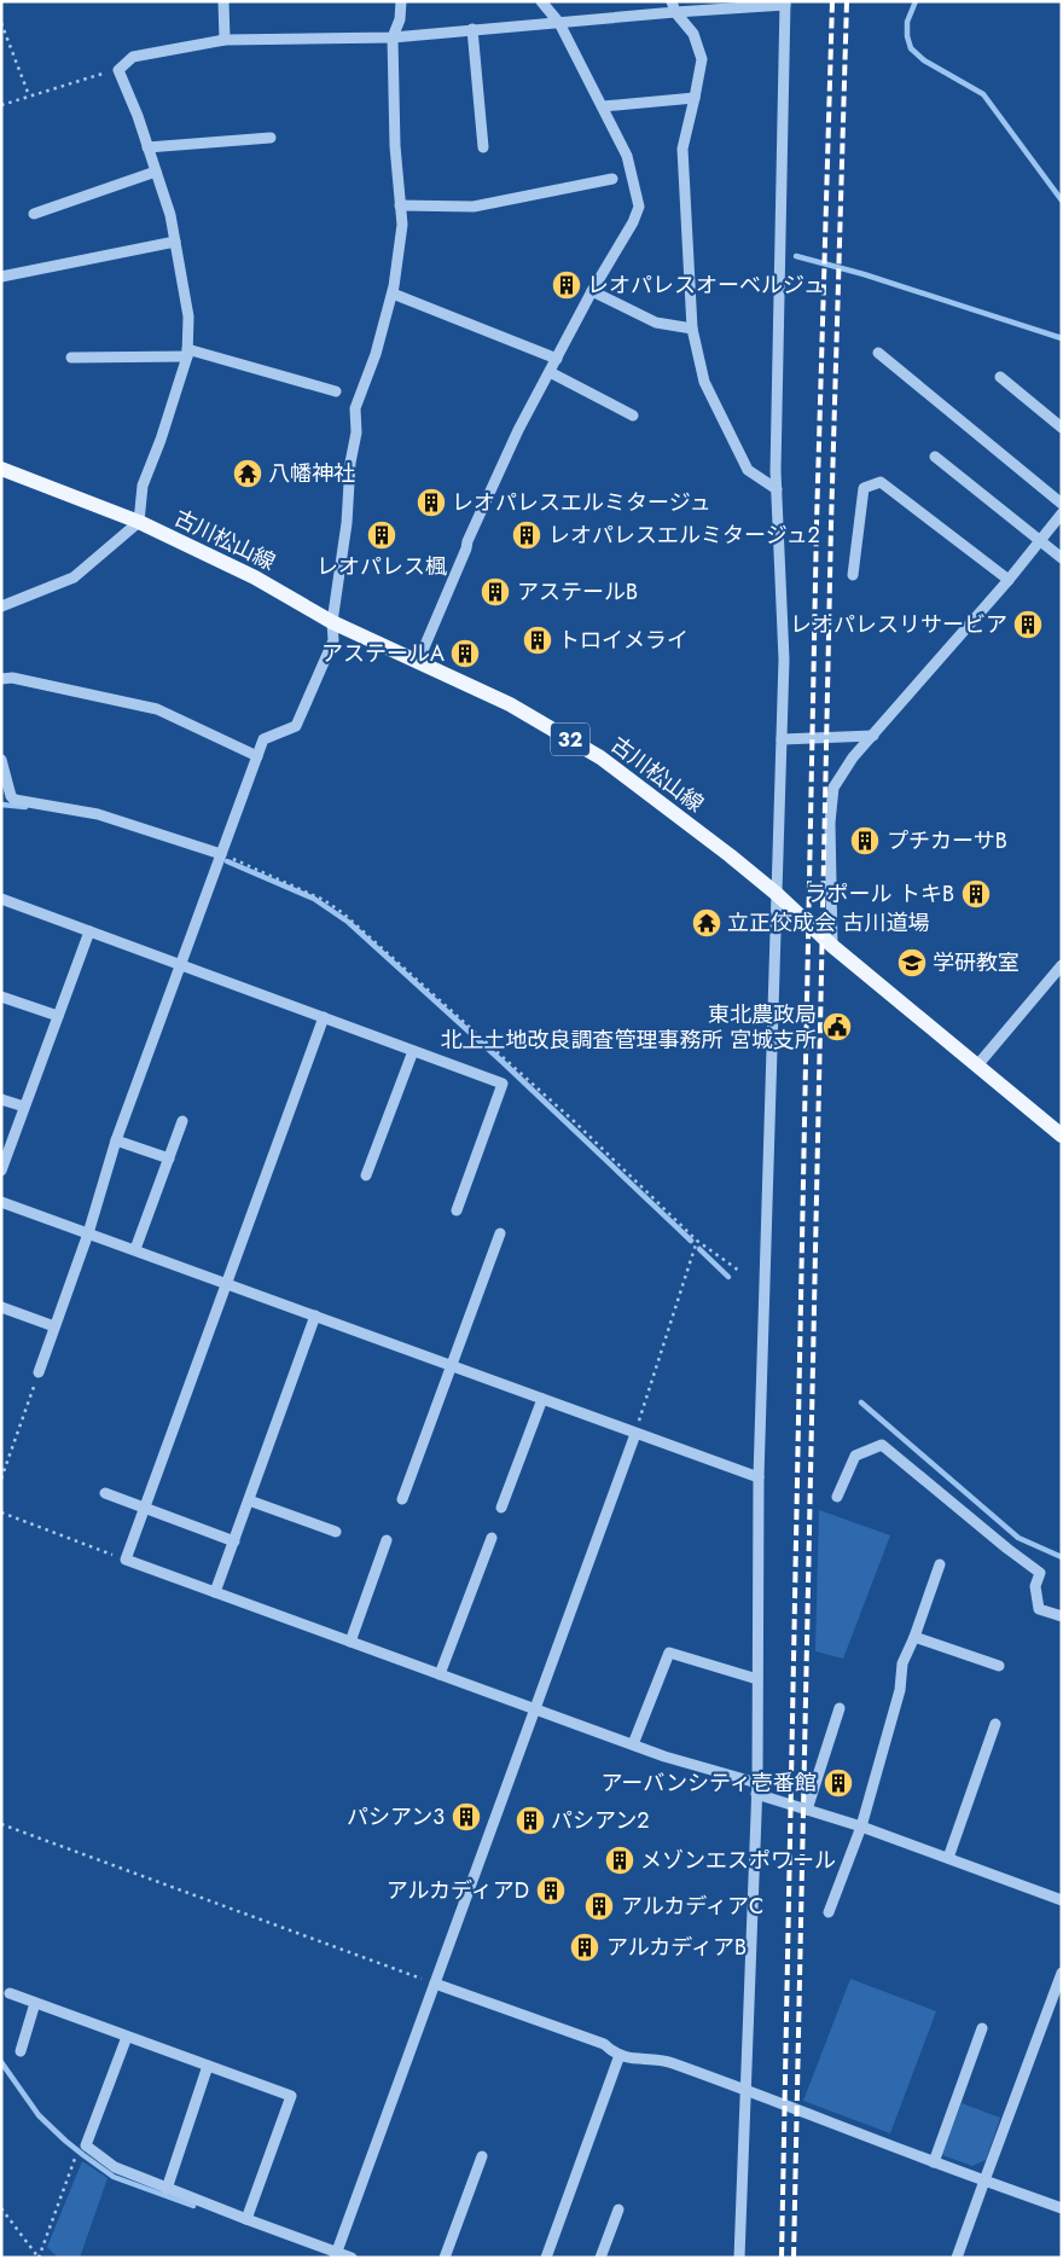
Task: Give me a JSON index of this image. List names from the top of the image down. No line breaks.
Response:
{"streets":{"main road":["古川松山線","32"]},"places":{"building":["レオパレスオーベルジュ","レオパレスエルミタージュ","レオパレス楓","レオパレスエルミタージュ2","アステールB","レオパレスリサービア","トロイメライ","アステールA","プチカーサB","ラポール トキB","アーバンシティ壱番館","パシアン3","パシアン2","メゾンエスポワール","アルカディアD","アルカディアC","アルカディアB"],"temple":["八幡神社","立正佼成会 古川道場"],"school or university":["学研教室"],"public building":["東北農政局 北上土地改良調査管理事務所 宮城支所"]}}
